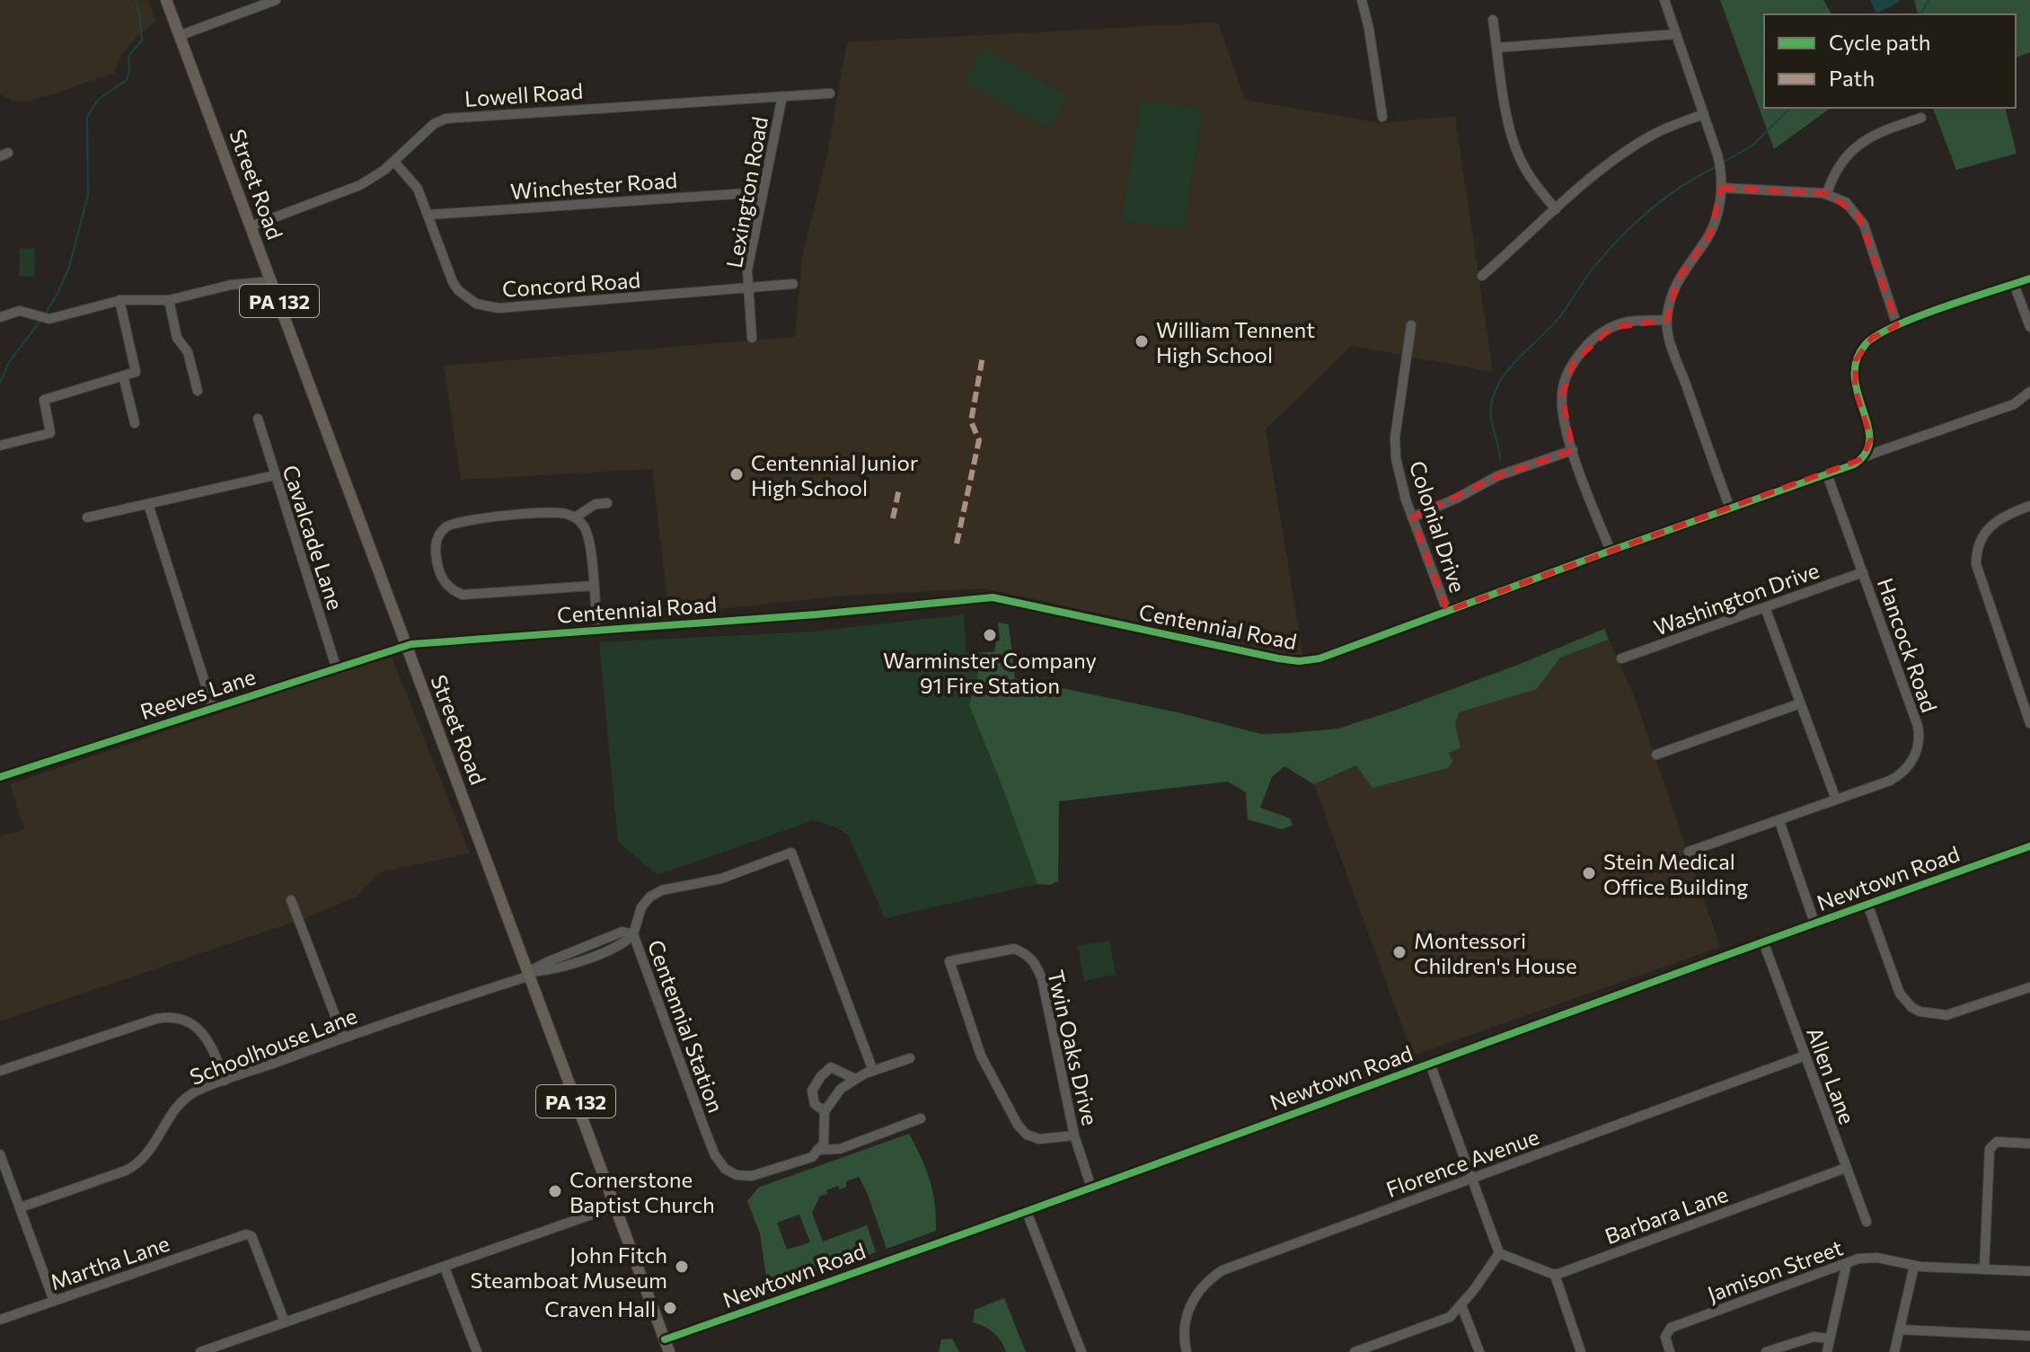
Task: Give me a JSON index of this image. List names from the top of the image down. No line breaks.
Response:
{"streets":{"main road":["Street Road","PA 132"],"street":["Lowell Road","Winchester Road","Lexington Road","Concord Road","Colonial Drive","Cavalcade Lane","Washington Drive","Centennial Road","Hancock Road","Reeves Lane","Newtown Road","Centennial Station","Schoolhouse Lane","Twin Oaks Drive","Allen Lane","Florence Avenue","Barbara Lane","Martha Lane","Jamison Street"]},"crossings":[["Lowell Road","Street Road"],["Lowell Road","Lexington Road"],["Lowell Road","Concord Road"],["Street Road","Centennial Road"],["Street Road","Reeves Lane"],["Street Road","Newtown Road"],["Street Road","Schoolhouse Lane"],["Winchester Road","Lexington Road"],["Winchester Road","Concord Road"],["Lexington Road","Concord Road"],["Colonial Drive","Centennial Road"],["Cavalcade Lane","Reeves Lane"],["Washington Drive","Hancock Road"],["Centennial Road","Hancock Road"],["Centennial Road","Reeves Lane"],["Newtown Road","Twin Oaks Drive"],["Newtown Road","Allen Lane"],["Centennial Station","Schoolhouse Lane"],["Allen Lane","Florence Avenue"],["Allen Lane","Barbara Lane"]],"places":["William Tennent High School","Centennial Junior High School","Warminster Company 91 Fire Station","Stein Medical Office Building","Montessori Children's House","Cornerstone Baptist Church","John Fitch Steamboat Museum","Craven Hall"],"legend":["Cycle path","Path"]}
